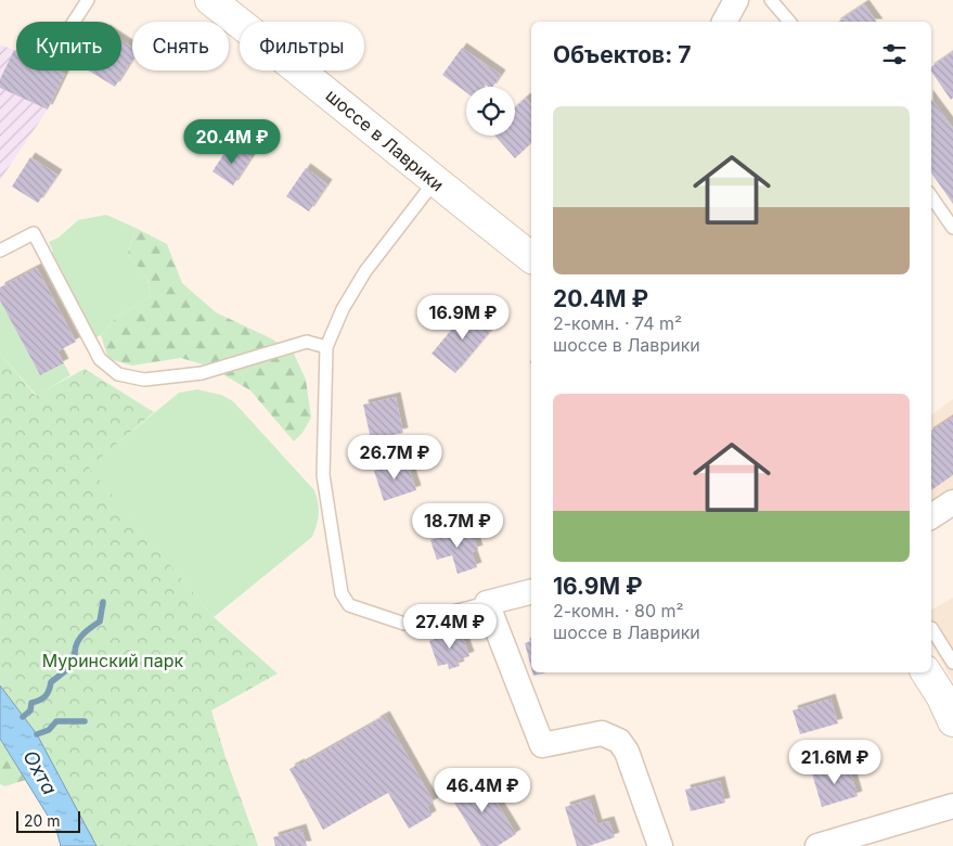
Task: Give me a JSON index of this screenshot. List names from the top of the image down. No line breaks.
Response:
{"streets":{"street":["шоссе в Лаврики"]},"water":["Охта"],"parks":["Муринский парк"],"scale_bar":"20 m","page":{"chip":["Купить","Снять","Фильтры"],"heading":"Объектов: 7","list":[{"name":"20.4M ₽","note":"2-комн. · 74 m² · шоссе в Лаврики"},{"name":"16.9M ₽","note":"2-комн. · 80 m² · шоссе в Лаврики"}],"price":["20.4M ₽","16.9M ₽","26.7M ₽","18.7M ₽","27.4M ₽","21.6M ₽","46.4M ₽"],"scale":"20 m"}}
